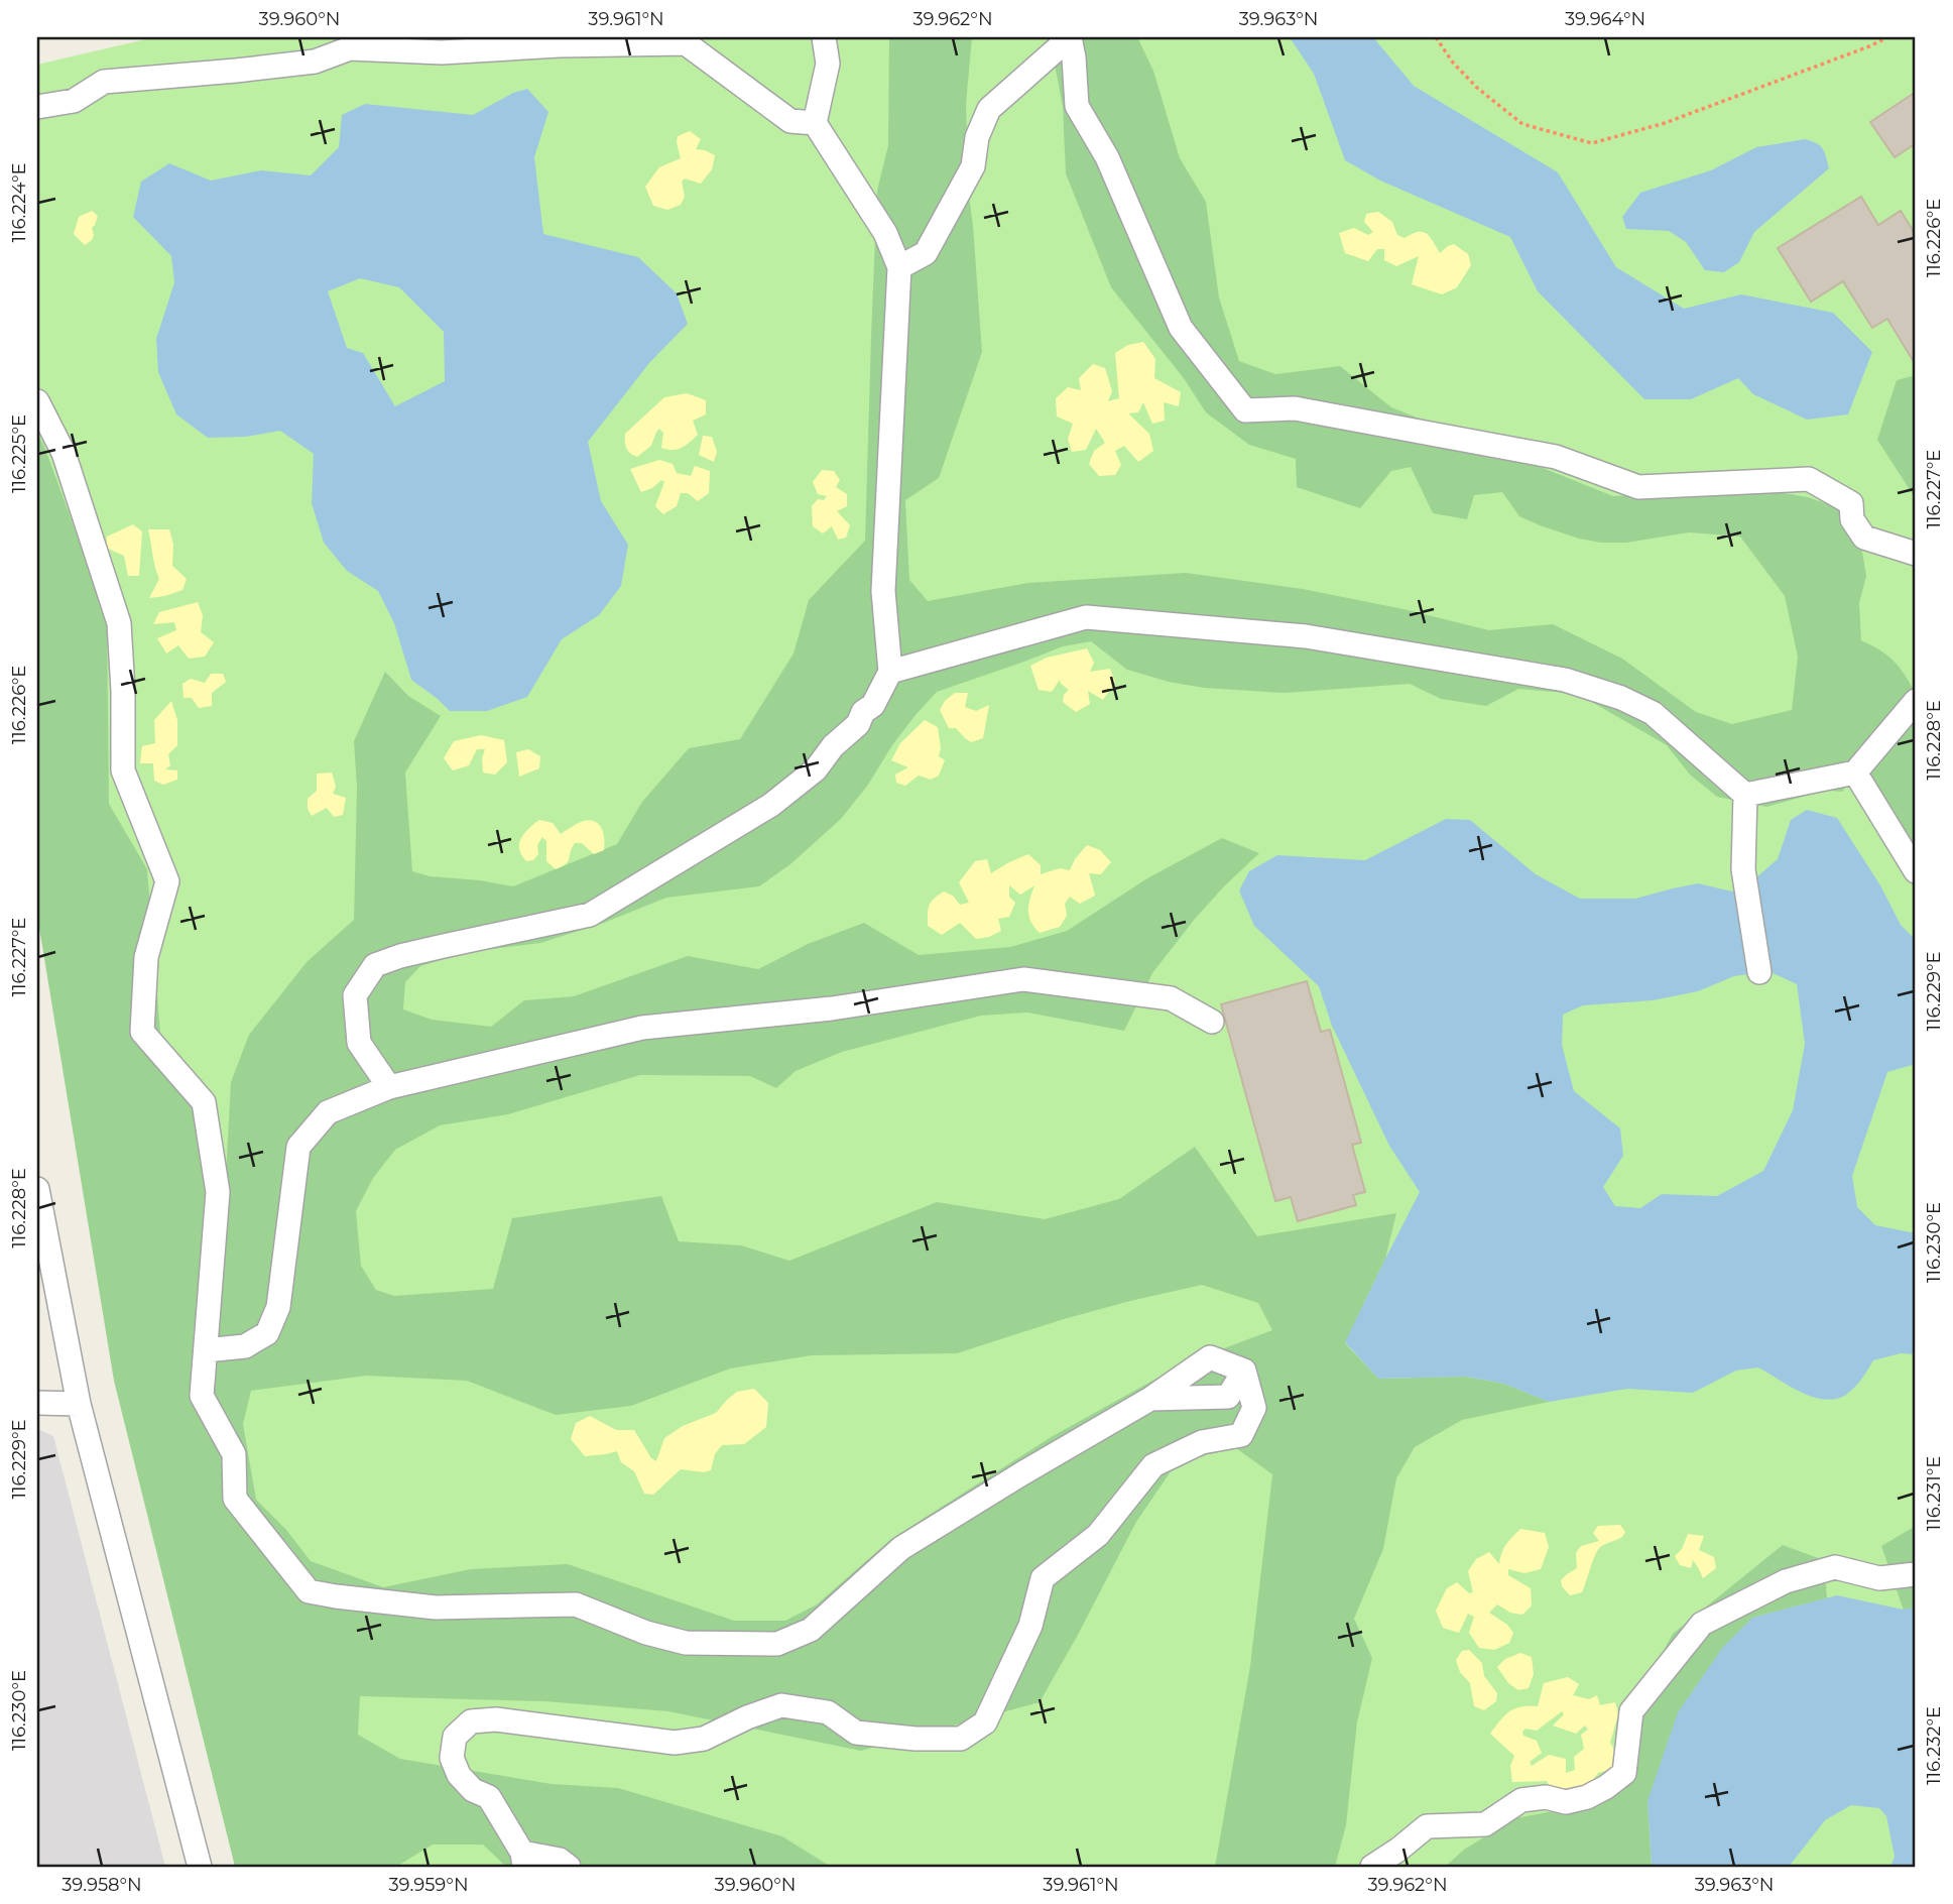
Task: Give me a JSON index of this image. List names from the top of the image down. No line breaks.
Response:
{"coordinates":["39.960°N","39.961°N","39.962°N","39.963°N","39.964°N","116.224°E","116.226°E","116.225°E","116.227°E","116.228°E","116.229°E","116.230°E","116.231°E","116.232°E","39.958°N","39.959°N"]}
